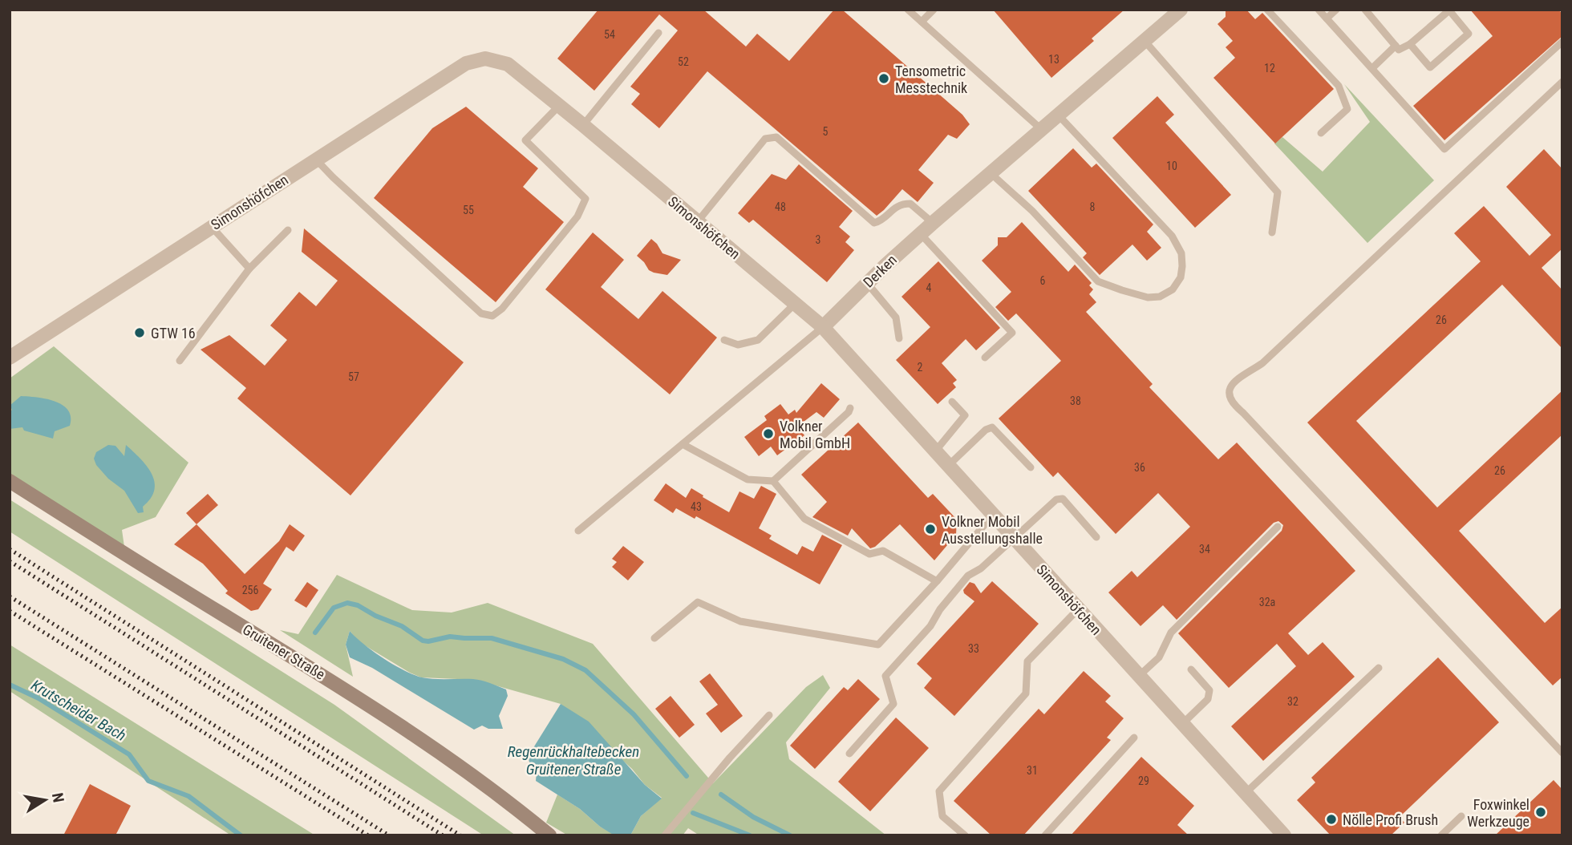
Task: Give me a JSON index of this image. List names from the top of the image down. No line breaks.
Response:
{"streets":{"street":["Simonshöfchen","Derken","Gruitener Straße"]},"crossings":[["Simonshöfchen","Derken"]],"water":["Krutscheider Bach","Regenrückhaltebecken Gruitener Straße"],"places":["Tensometric Messtechnik","GTW 16","Volkner Mobil GmbH","Volkner Mobil Ausstellungshalle","Foxwinkel Werkzeuge","Nölle Profi Brush"],"house_numbers":["54","13","52","12","5","10","48","8","55","3","6","4","26","2","57","38","36","26","43","34","256","32a","33","32","31","29"],"north":"right"}
